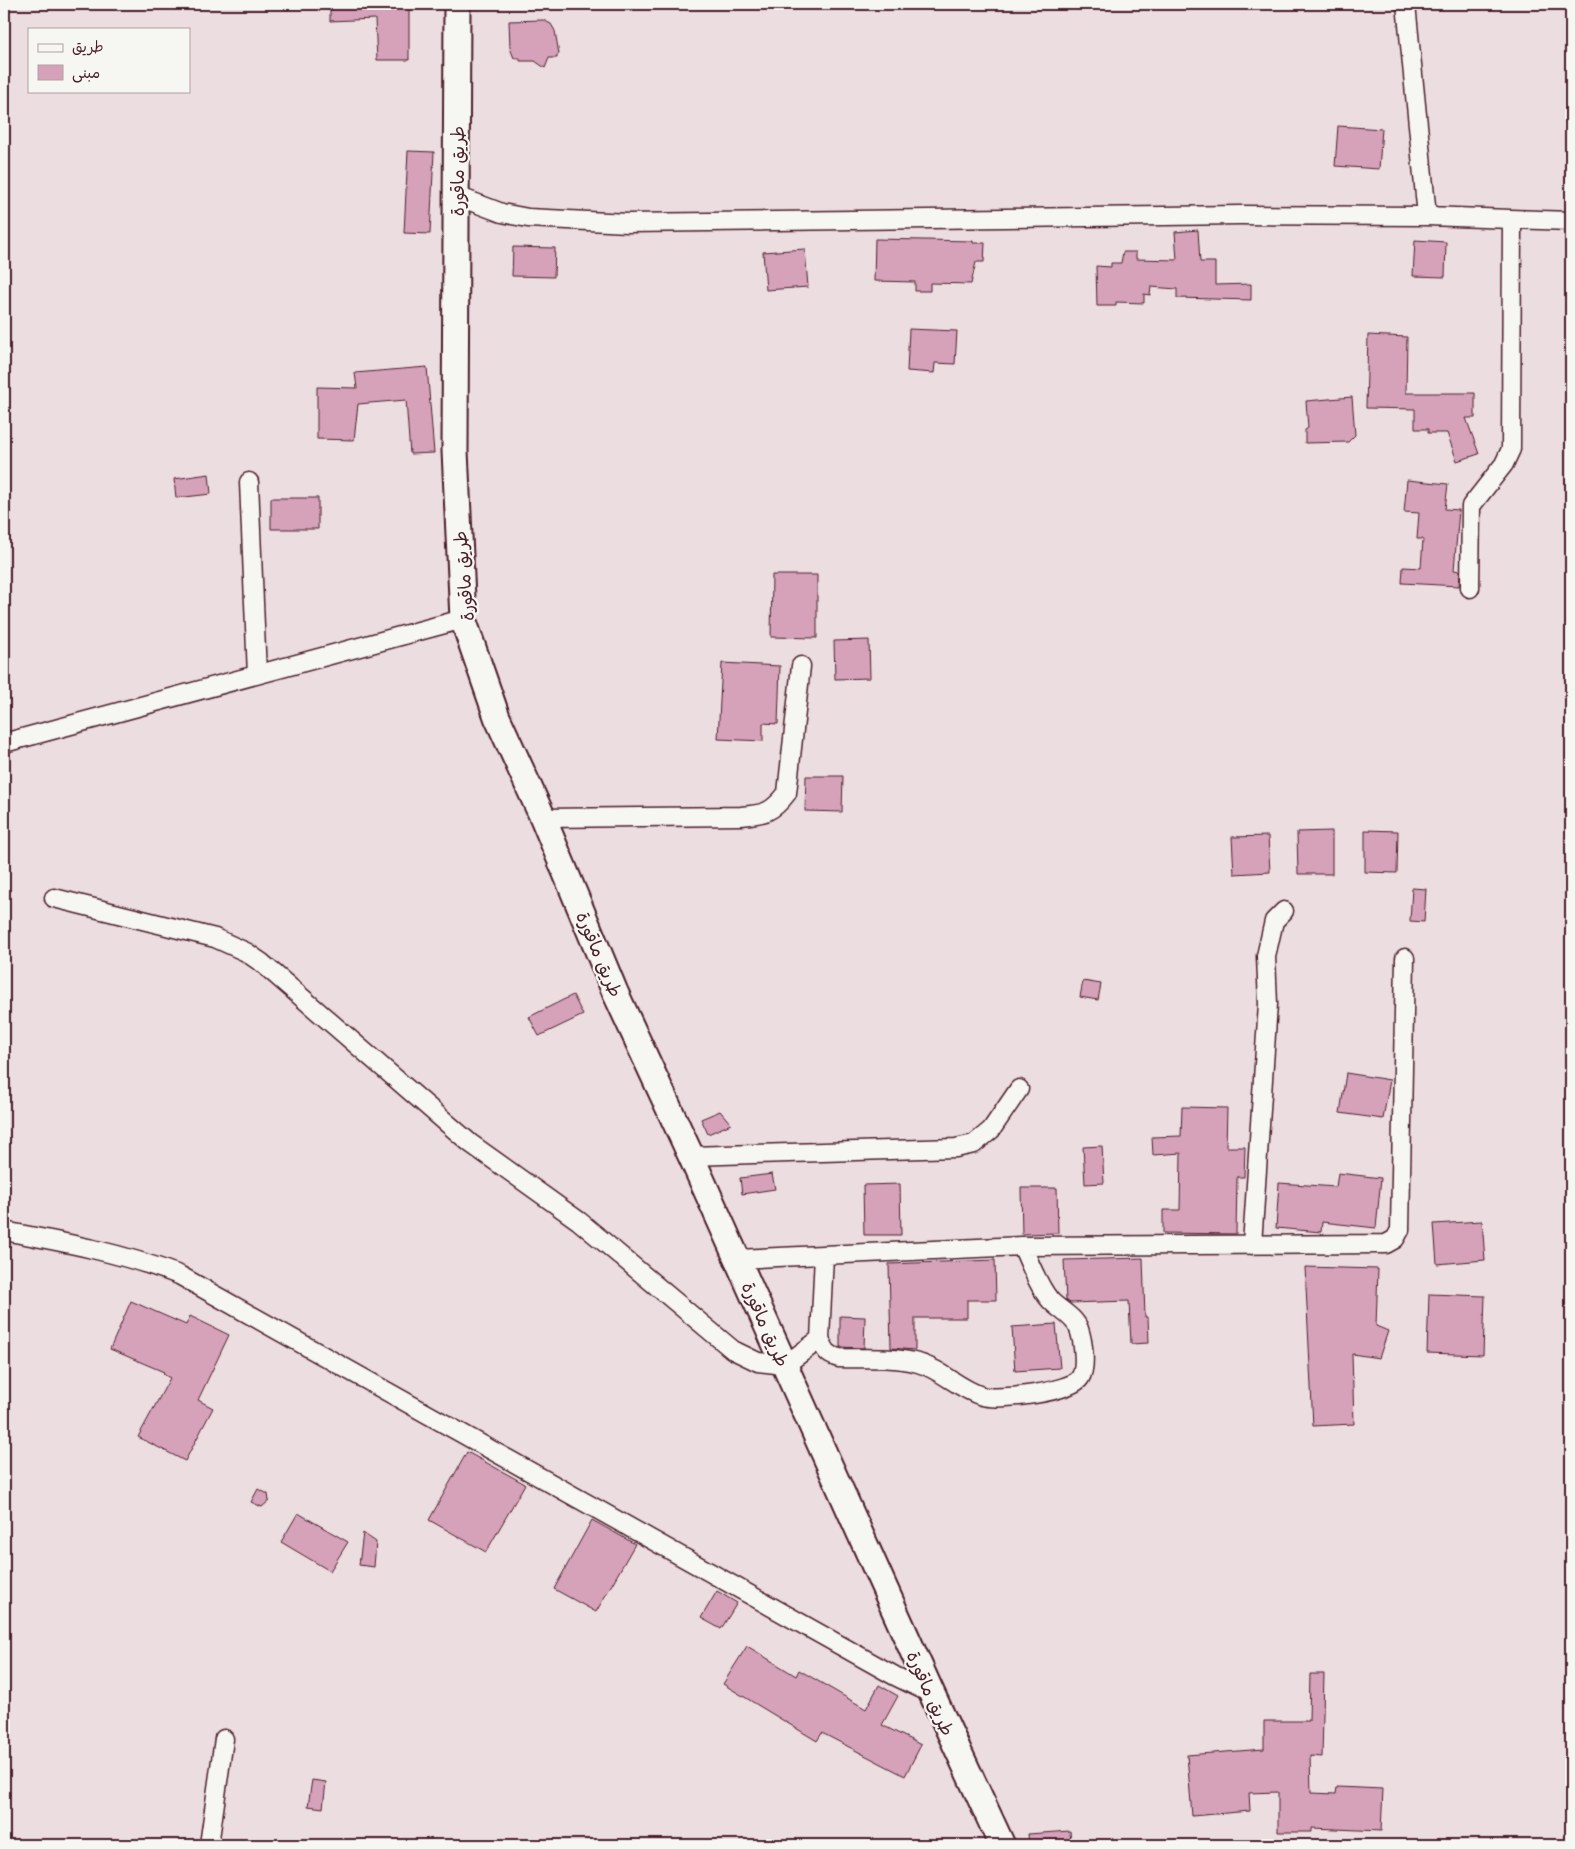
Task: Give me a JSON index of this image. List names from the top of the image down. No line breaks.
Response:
{"streets":{"street":["طريق ماقورة"]},"legend":["طريق","مبنى"]}
